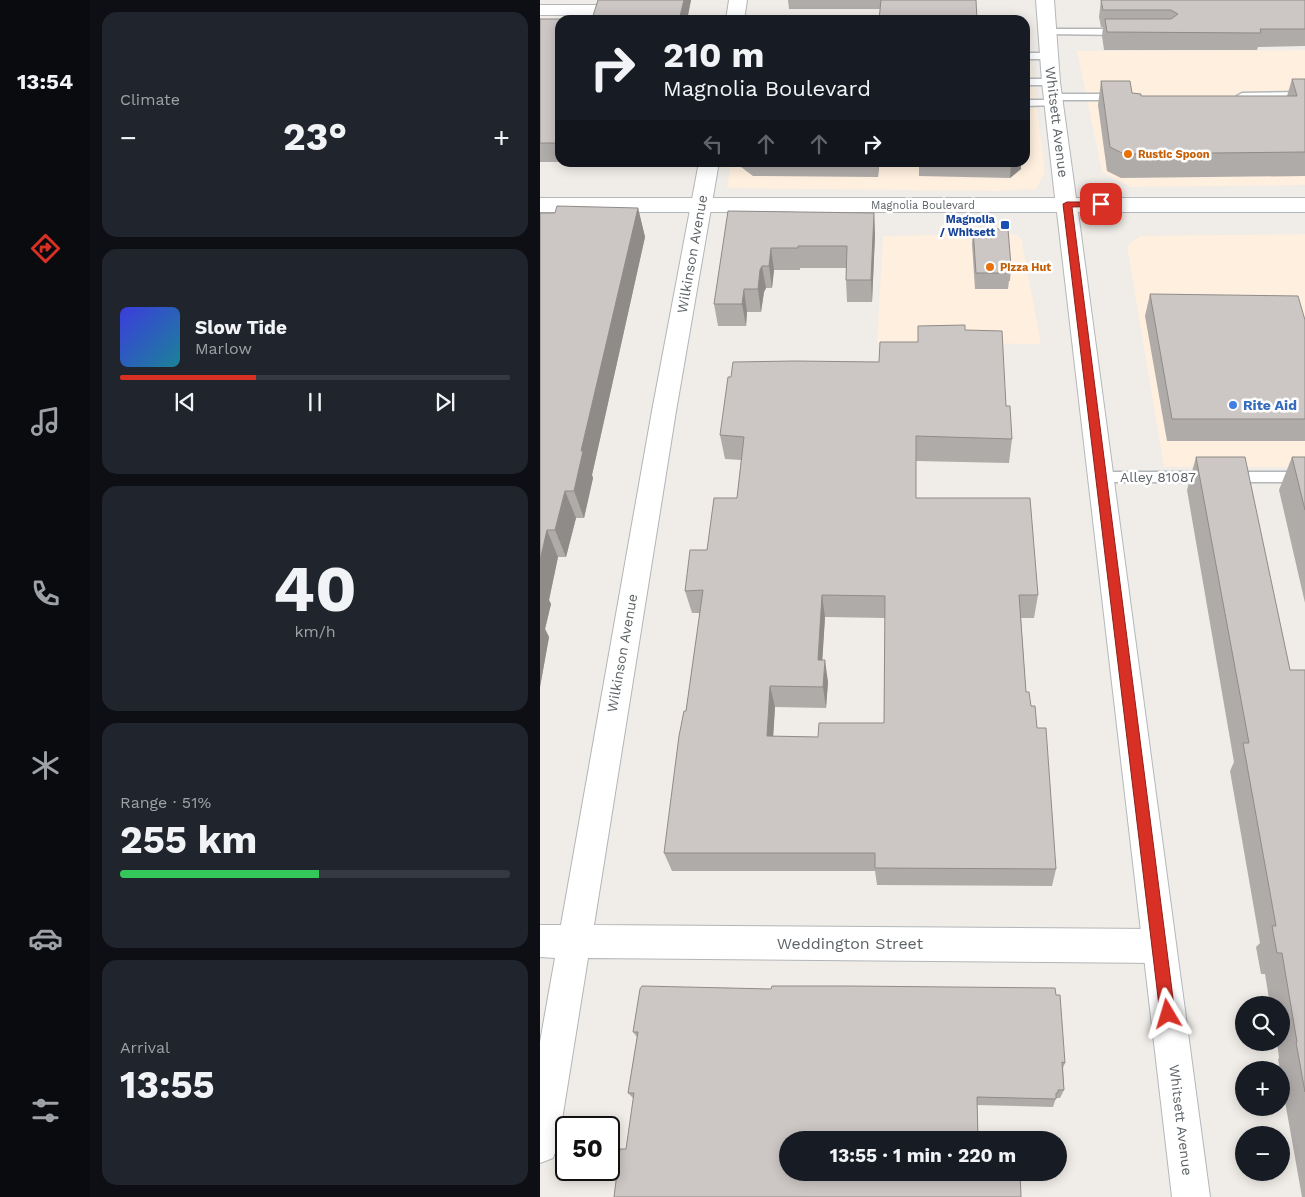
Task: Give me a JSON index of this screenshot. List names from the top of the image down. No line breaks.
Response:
{"streets":{"main road":["Whitsett Avenue","Magnolia Boulevard","Wilkinson Avenue","Weddington Street"],"lane":["Alley 81087"]},"crossings":[["Whitsett Avenue","Magnolia Boulevard"],["Whitsett Avenue","Alley 81087"],["Whitsett Avenue","Weddington Street"],["Magnolia Boulevard","Wilkinson Avenue"],["Wilkinson Avenue","Weddington Street"]],"places":{"other":["Rustic Spoon","Pizza Hut","Rite Aid"],"transit":["Magnolia / Whitsett"]},"page":{"tabs":"13:54","tile":["Climate",["40","km/h"],["Range · 51%","255 km"],["Arrival","13:55"]],"turn":["210 m","Magnolia Boulevard"],"heat":["−","23°","+"],"song":["Slow Tide","Marlow"],"map_buttons":["+","−"],"limit":"50","trip":"13:55 · 1 min · 220 m"}}
